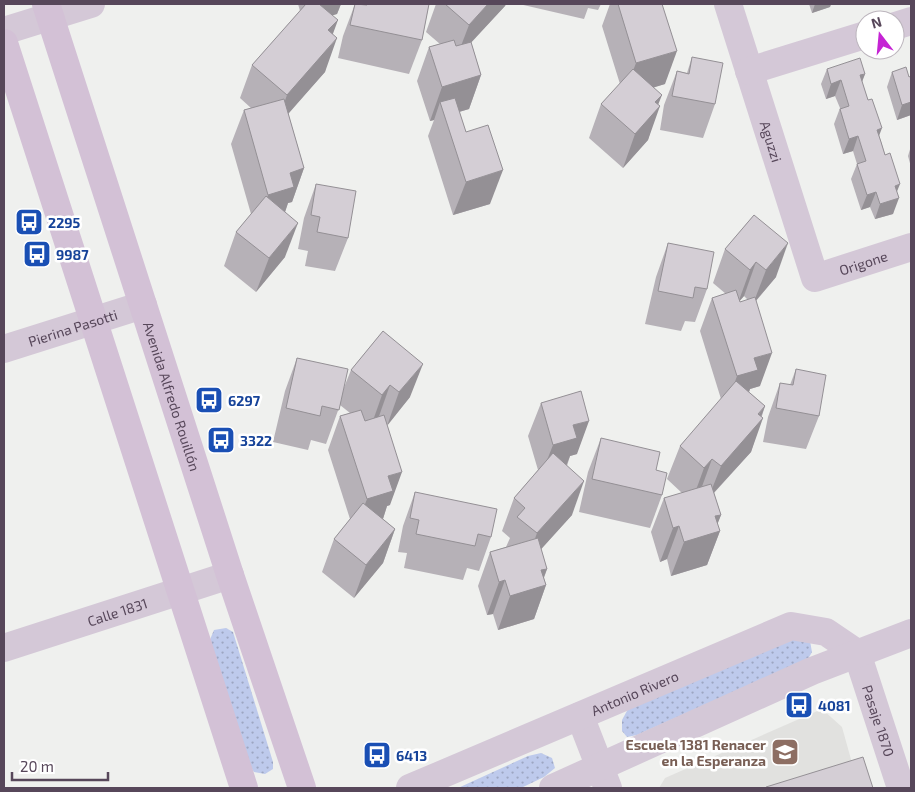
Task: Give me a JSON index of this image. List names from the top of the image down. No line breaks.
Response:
{"streets":{"street":["Aguzzi","Origone","Pierina Pasotti","Avenida Alfredo Rouillón","Calle 1831","Antonio Rivero","Pasaje 1870"]},"crossings":[["Aguzzi","Origone"],["Pierina Pasotti","Avenida Alfredo Rouillón"],["Avenida Alfredo Rouillón","Calle 1831"],["Antonio Rivero","Pasaje 1870"]],"places":{"bus stop":["2295","9987","6297","3322","4081","6413"],"school or university":["Escuela 1381 Renacer en la Esperanza"]},"scale_bar":"20 m","north":"top"}
